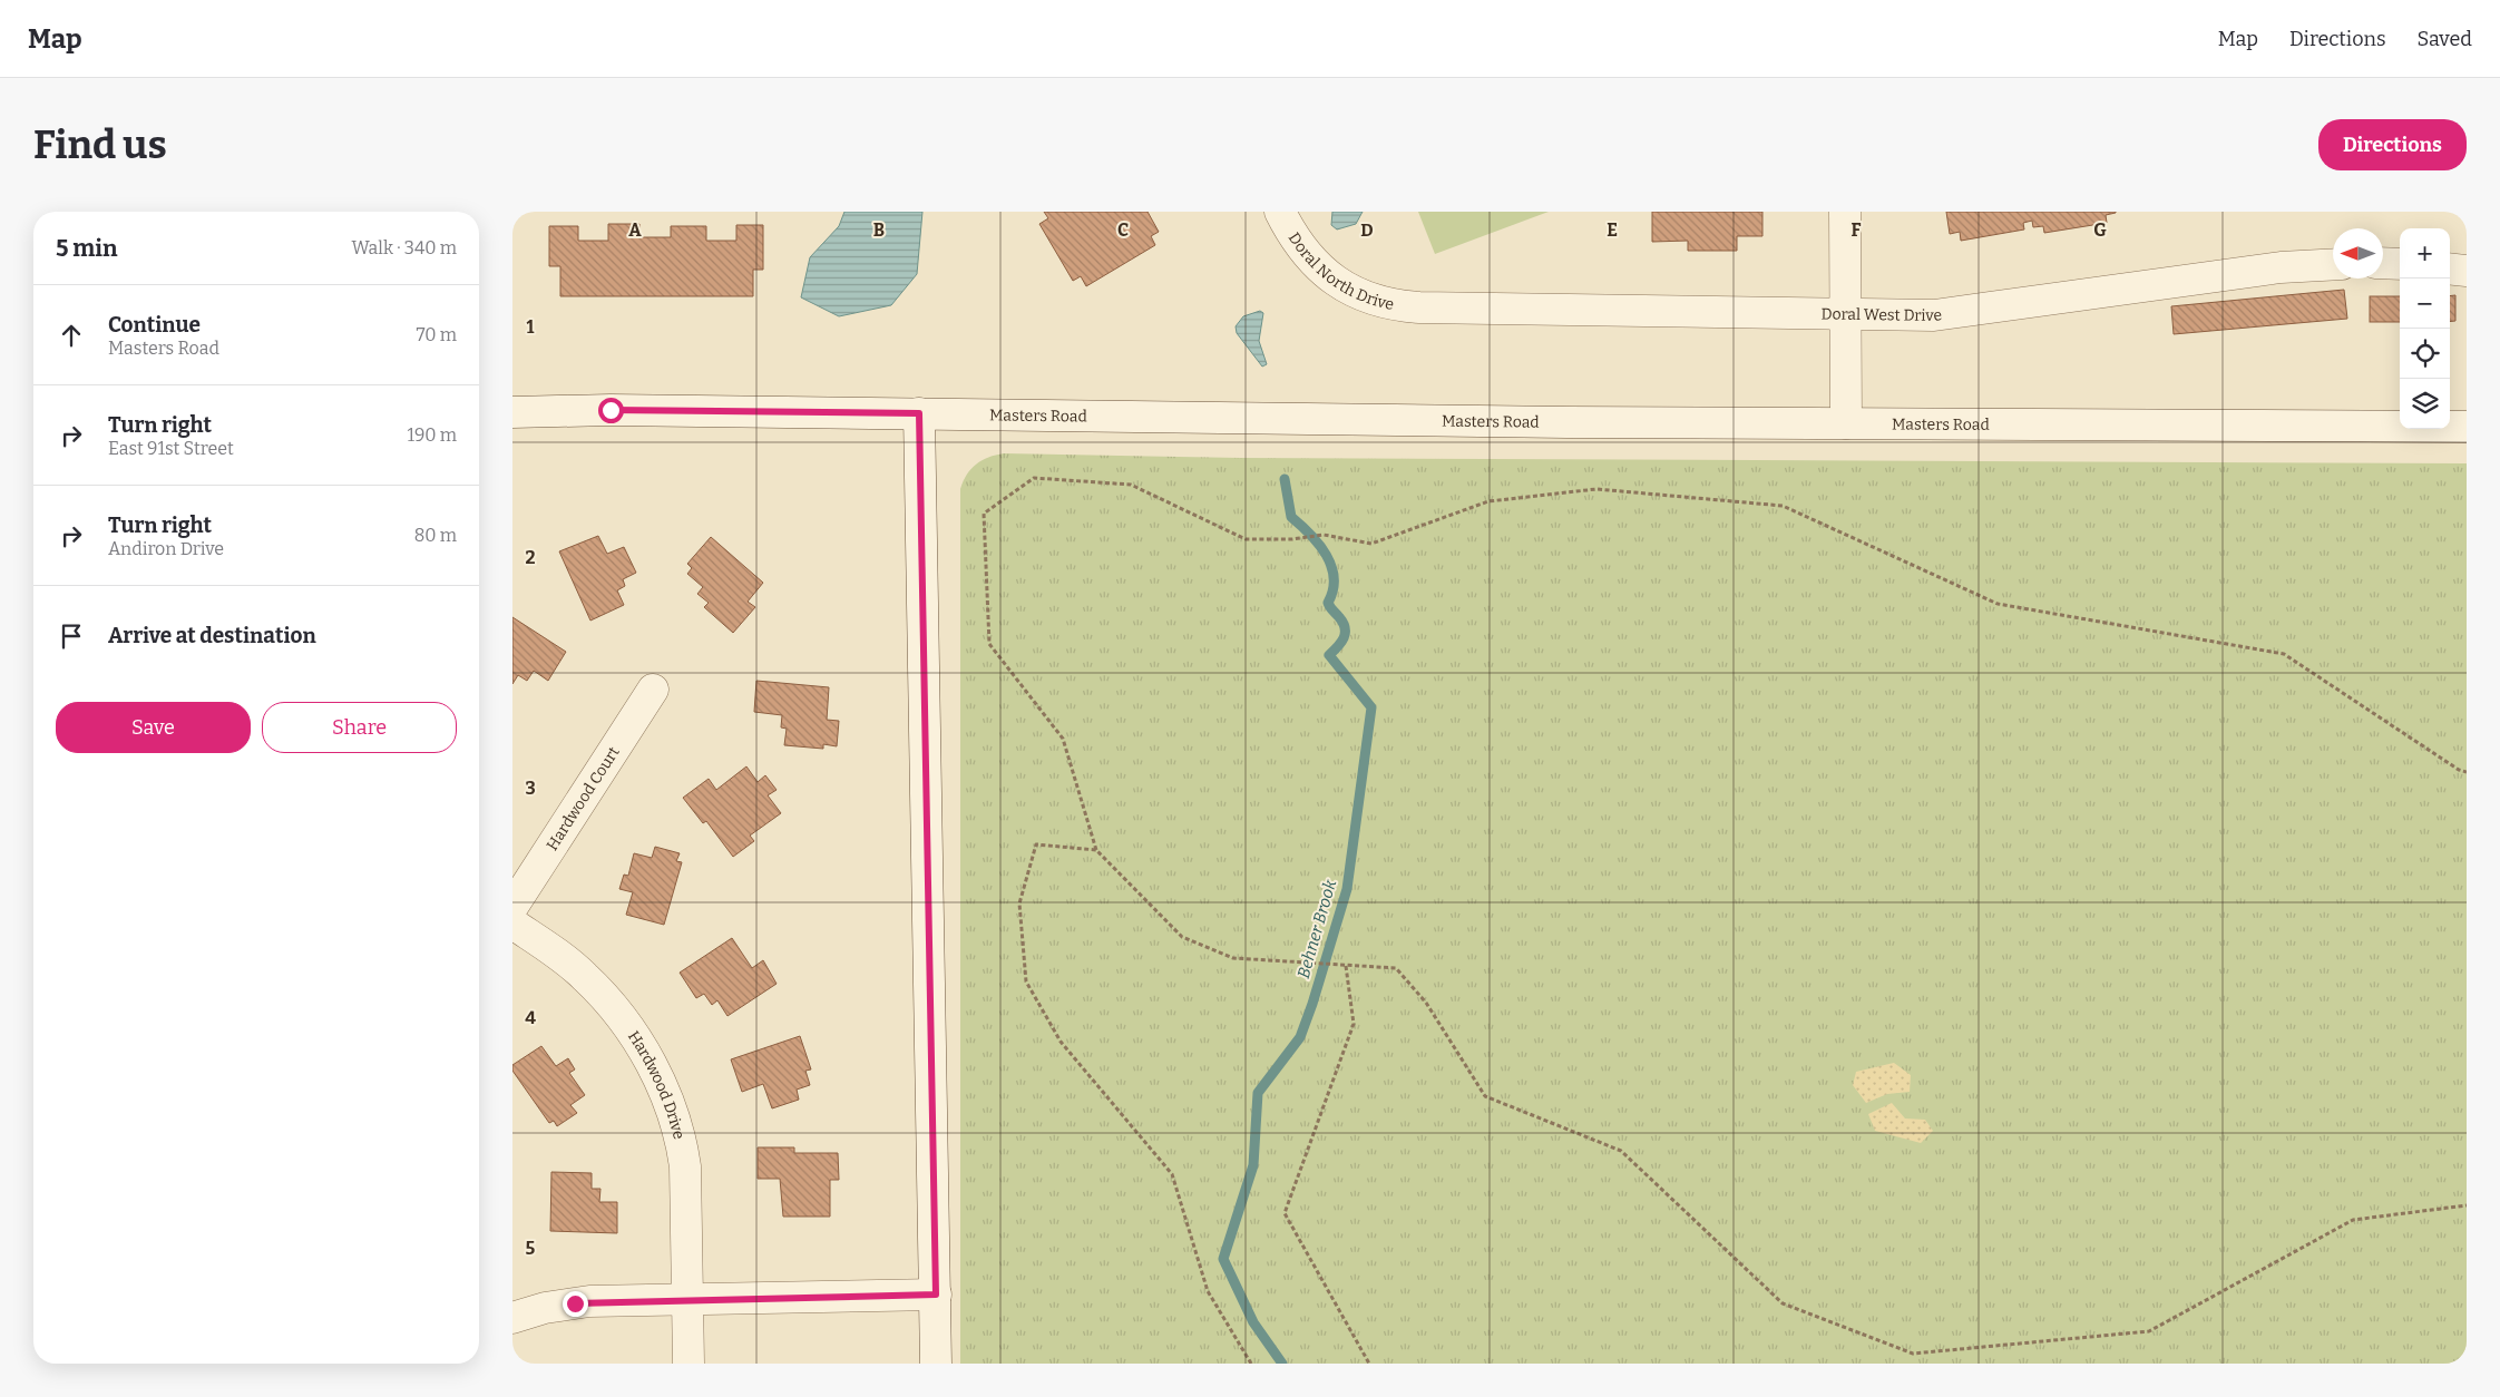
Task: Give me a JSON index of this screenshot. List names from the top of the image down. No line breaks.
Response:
{"streets":{"street":["Doral North Drive","Doral West Drive","Masters Road","Hardwood Court","Hardwood Drive"]},"crossings":[["Doral North Drive","Doral West Drive"]],"water":["Behner Brook"],"north":"left","page":{"header":"Map","nav":["Map","Directions","Saved"],"buttons":["Directions",["Save","Share"]],"title":"Find us","heading":["5 min","Walk · 340 m"],"map_buttons":["+","−"],"list":[["Continue","Masters Road","70 m"],["Turn right","East 91st Street","190 m"],["Turn right","Andiron Drive","80 m"],"Arrive at destination"]},"grid":{"columns":["A","B","C","D","E","F","G"],"rows":["1","2","3","4","5"]}}
